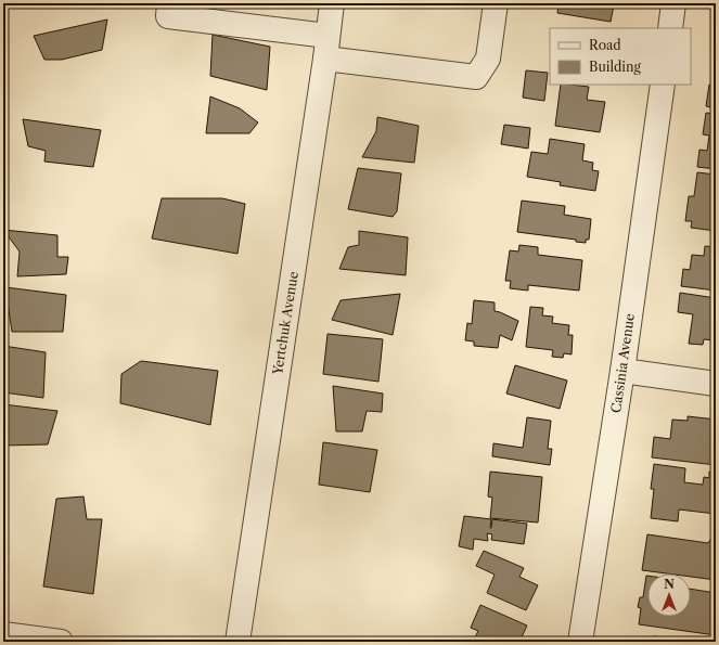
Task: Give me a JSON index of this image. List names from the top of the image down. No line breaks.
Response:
{"streets":{"street":["Yertchuk Avenue","Cassinia Avenue"]},"legend":["Road","Building"],"north":"top"}
